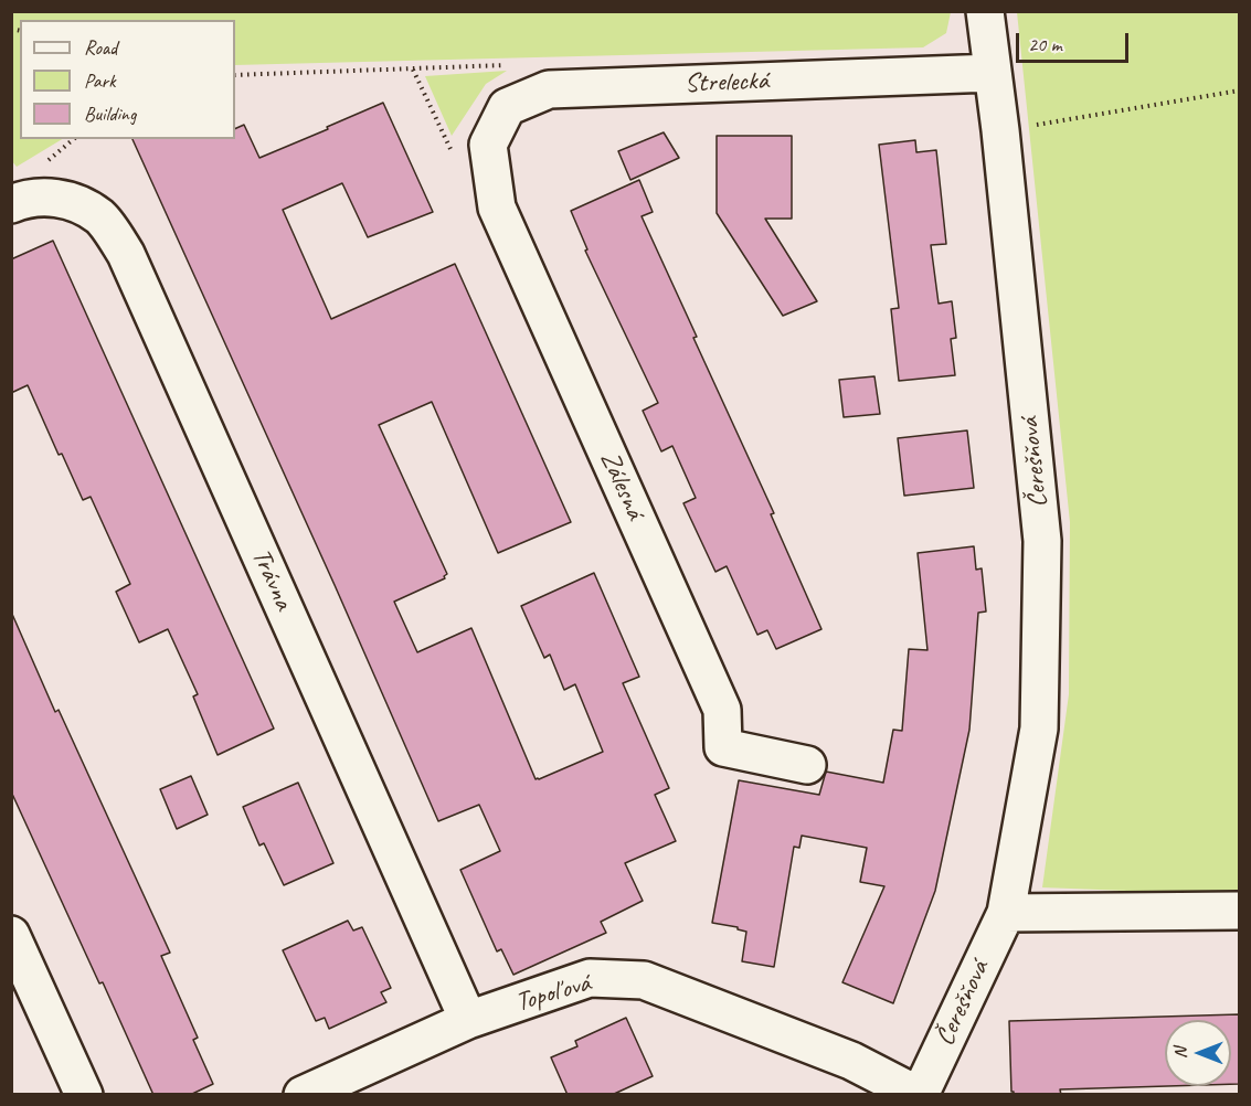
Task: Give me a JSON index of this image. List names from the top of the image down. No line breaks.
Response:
{"streets":{"street":["Strelecká","Čerešňová","Zálesná","Trávna","Topoľová"]},"crossings":[["Strelecká","Čerešňová"],["Strelecká","Zálesná"],["Čerešňová","Topoľová"],["Trávna","Topoľová"]],"legend":["Road","Park","Building"],"scale_bar":"20 m","north":"left"}
